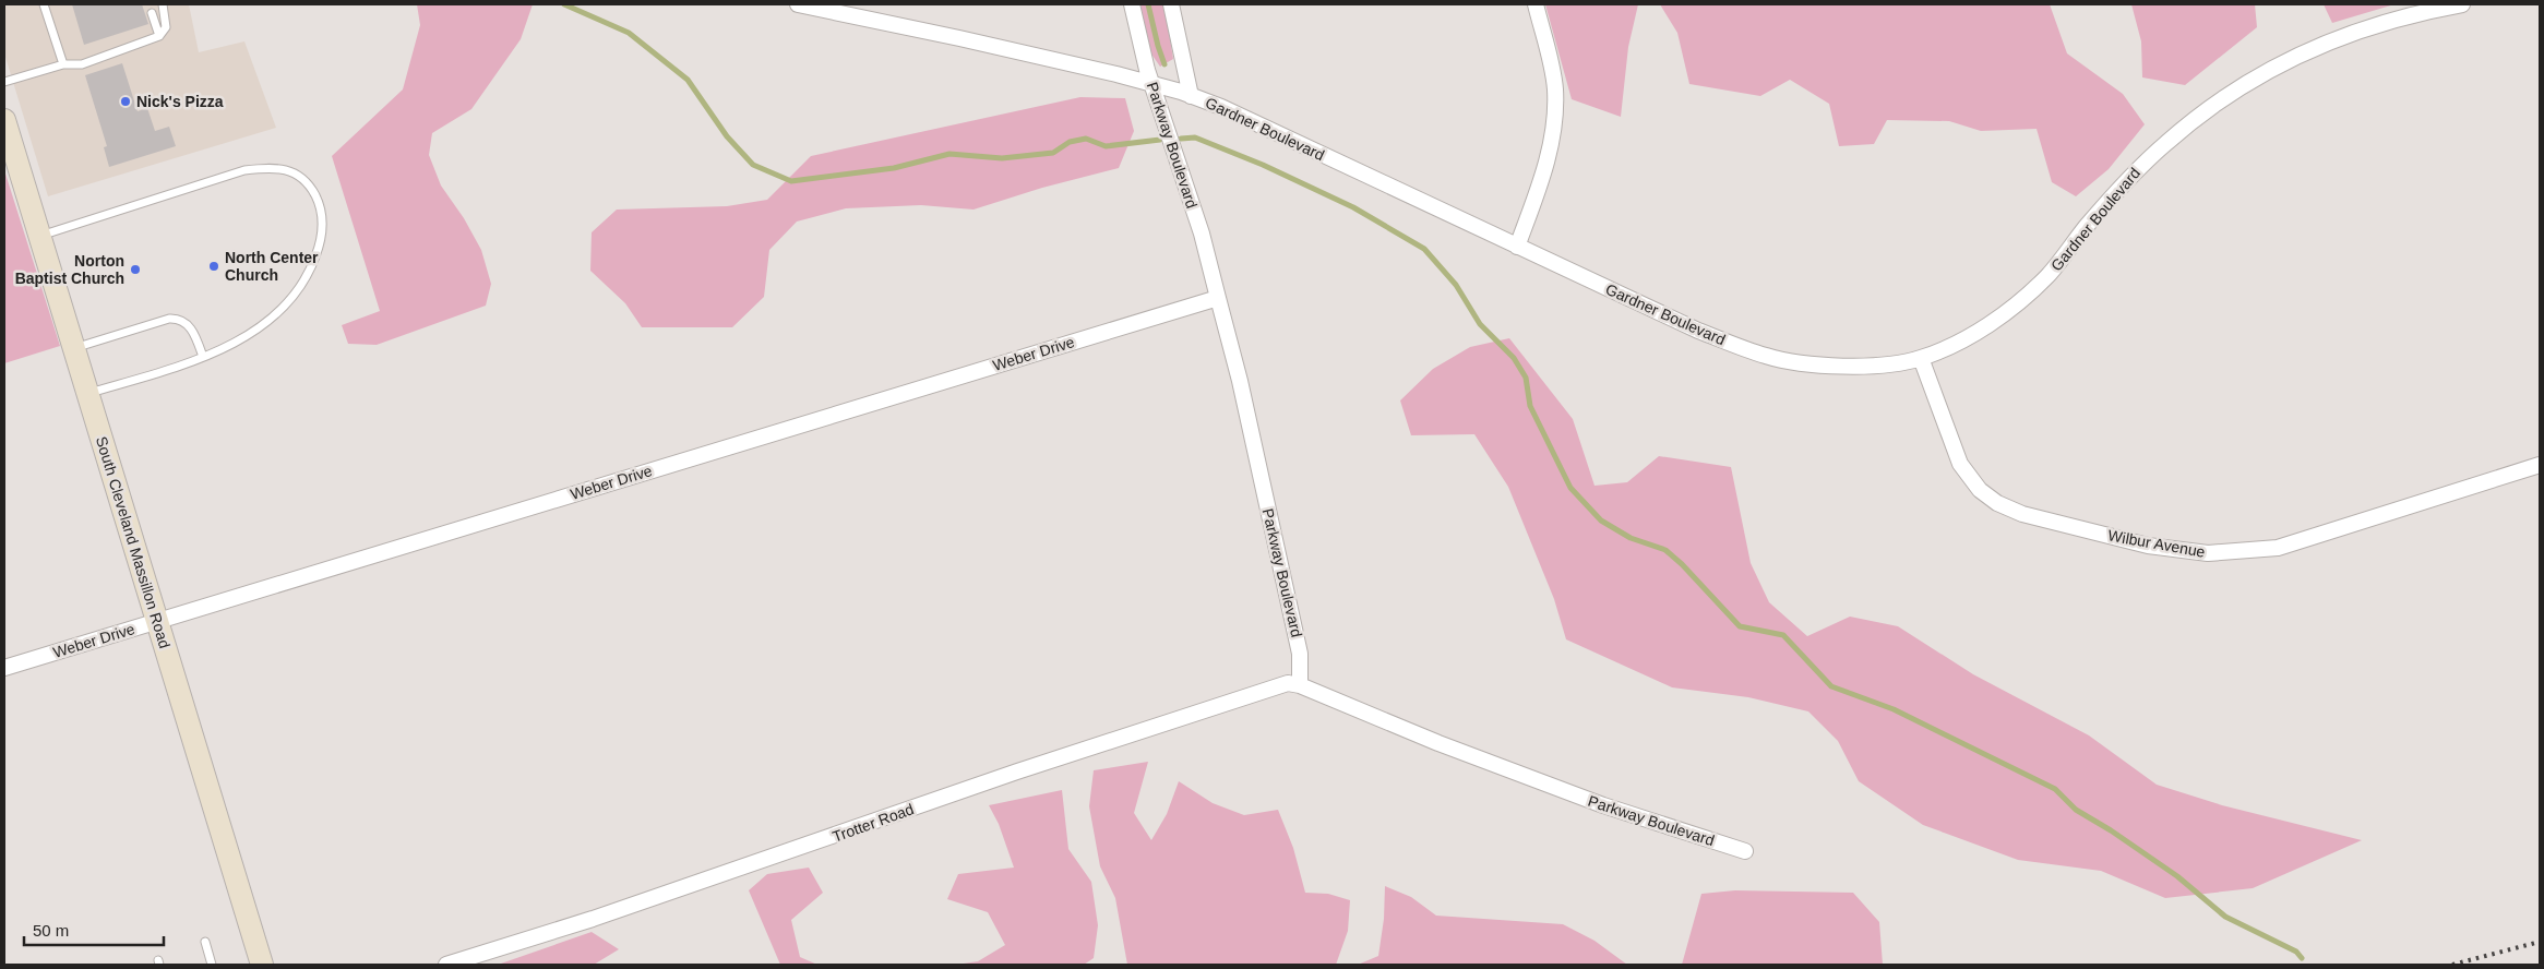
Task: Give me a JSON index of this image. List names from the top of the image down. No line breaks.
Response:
{"streets":{"main road":["South Cleveland Massillon Road"],"street":["Gardner Boulevard","Parkway Boulevard","Weber Drive","Wilbur Avenue","Trotter Road"]},"crossings":[["Gardner Boulevard","Parkway Boulevard"],["Gardner Boulevard","Wilbur Avenue"],["Parkway Boulevard","Weber Drive"],["Parkway Boulevard","Trotter Road"],["Weber Drive","South Cleveland Massillon Road"]],"places":["Nick's Pizza","North Center Church","Norton Baptist Church"],"scale_bar":"50 m"}
